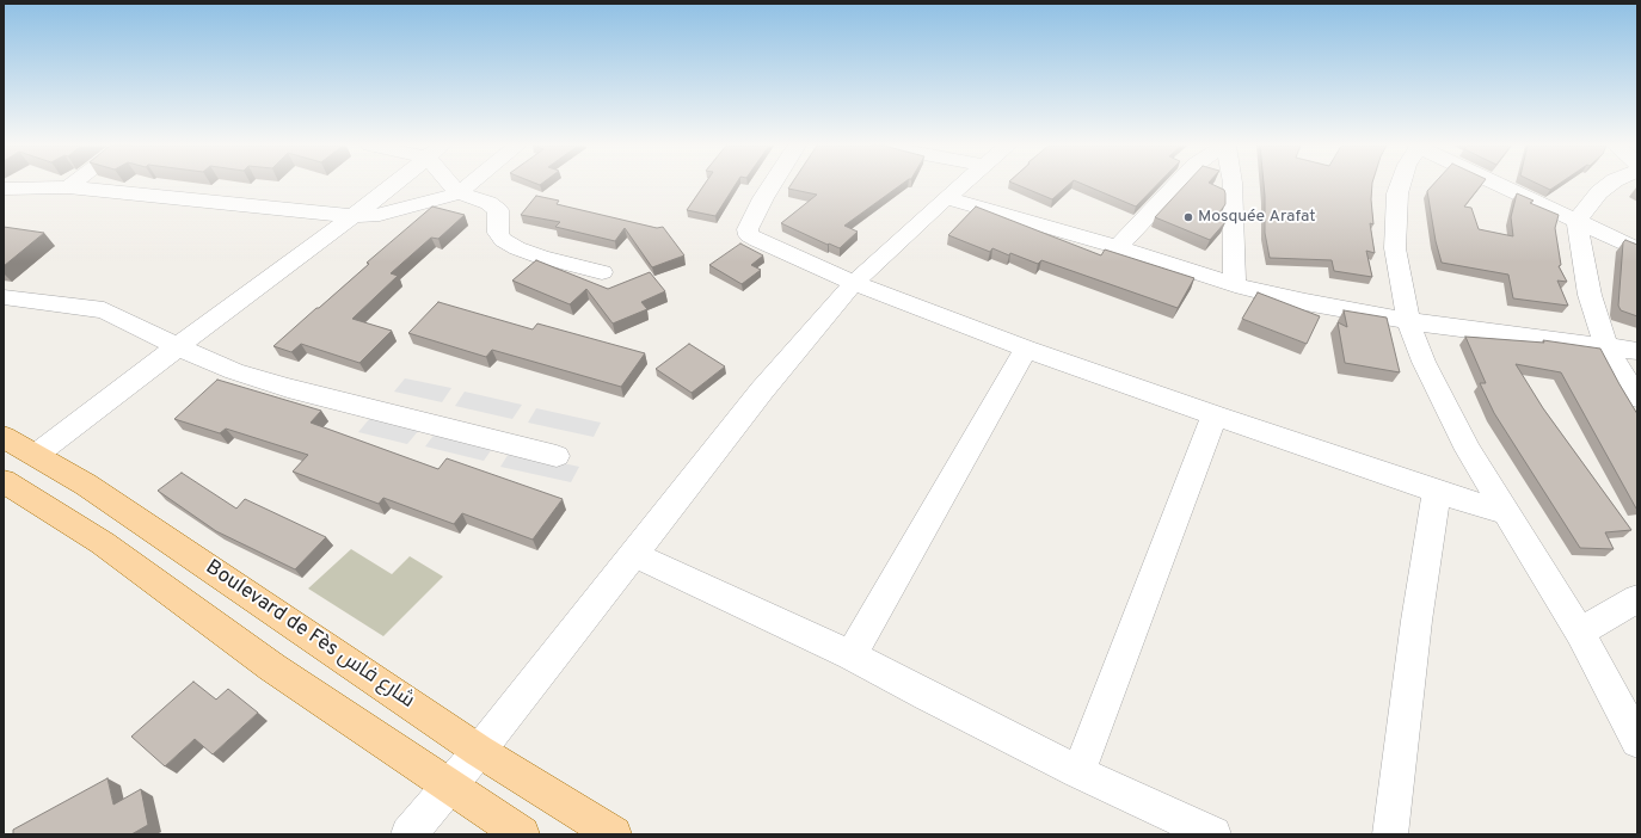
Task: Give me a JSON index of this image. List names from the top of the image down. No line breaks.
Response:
{"streets":{"main road":["Boulevard de Fès شارع فاس"]},"places":["Mosquée Arafat"]}
